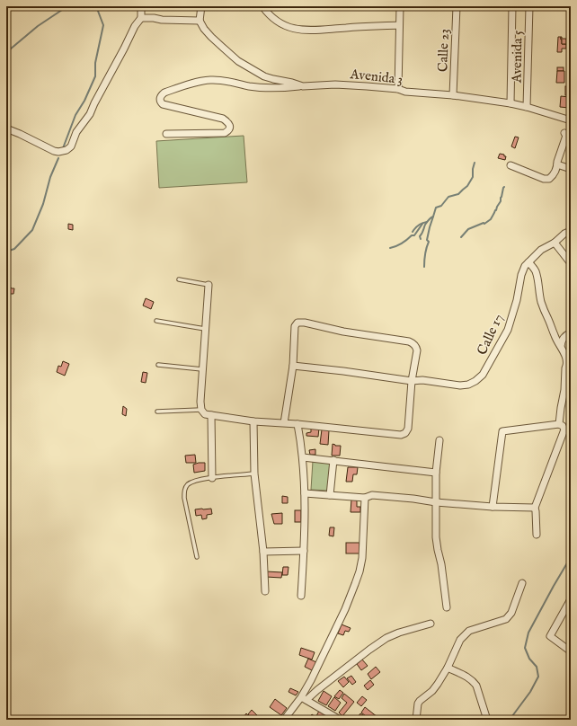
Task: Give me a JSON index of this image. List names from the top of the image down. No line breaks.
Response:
{"streets":{"street":["Calle 23","Avenida 5","Avenida 3","Calle 17"]},"crossings":[["Calle 23","Avenida 3"],["Avenida 5","Avenida 3"]]}
